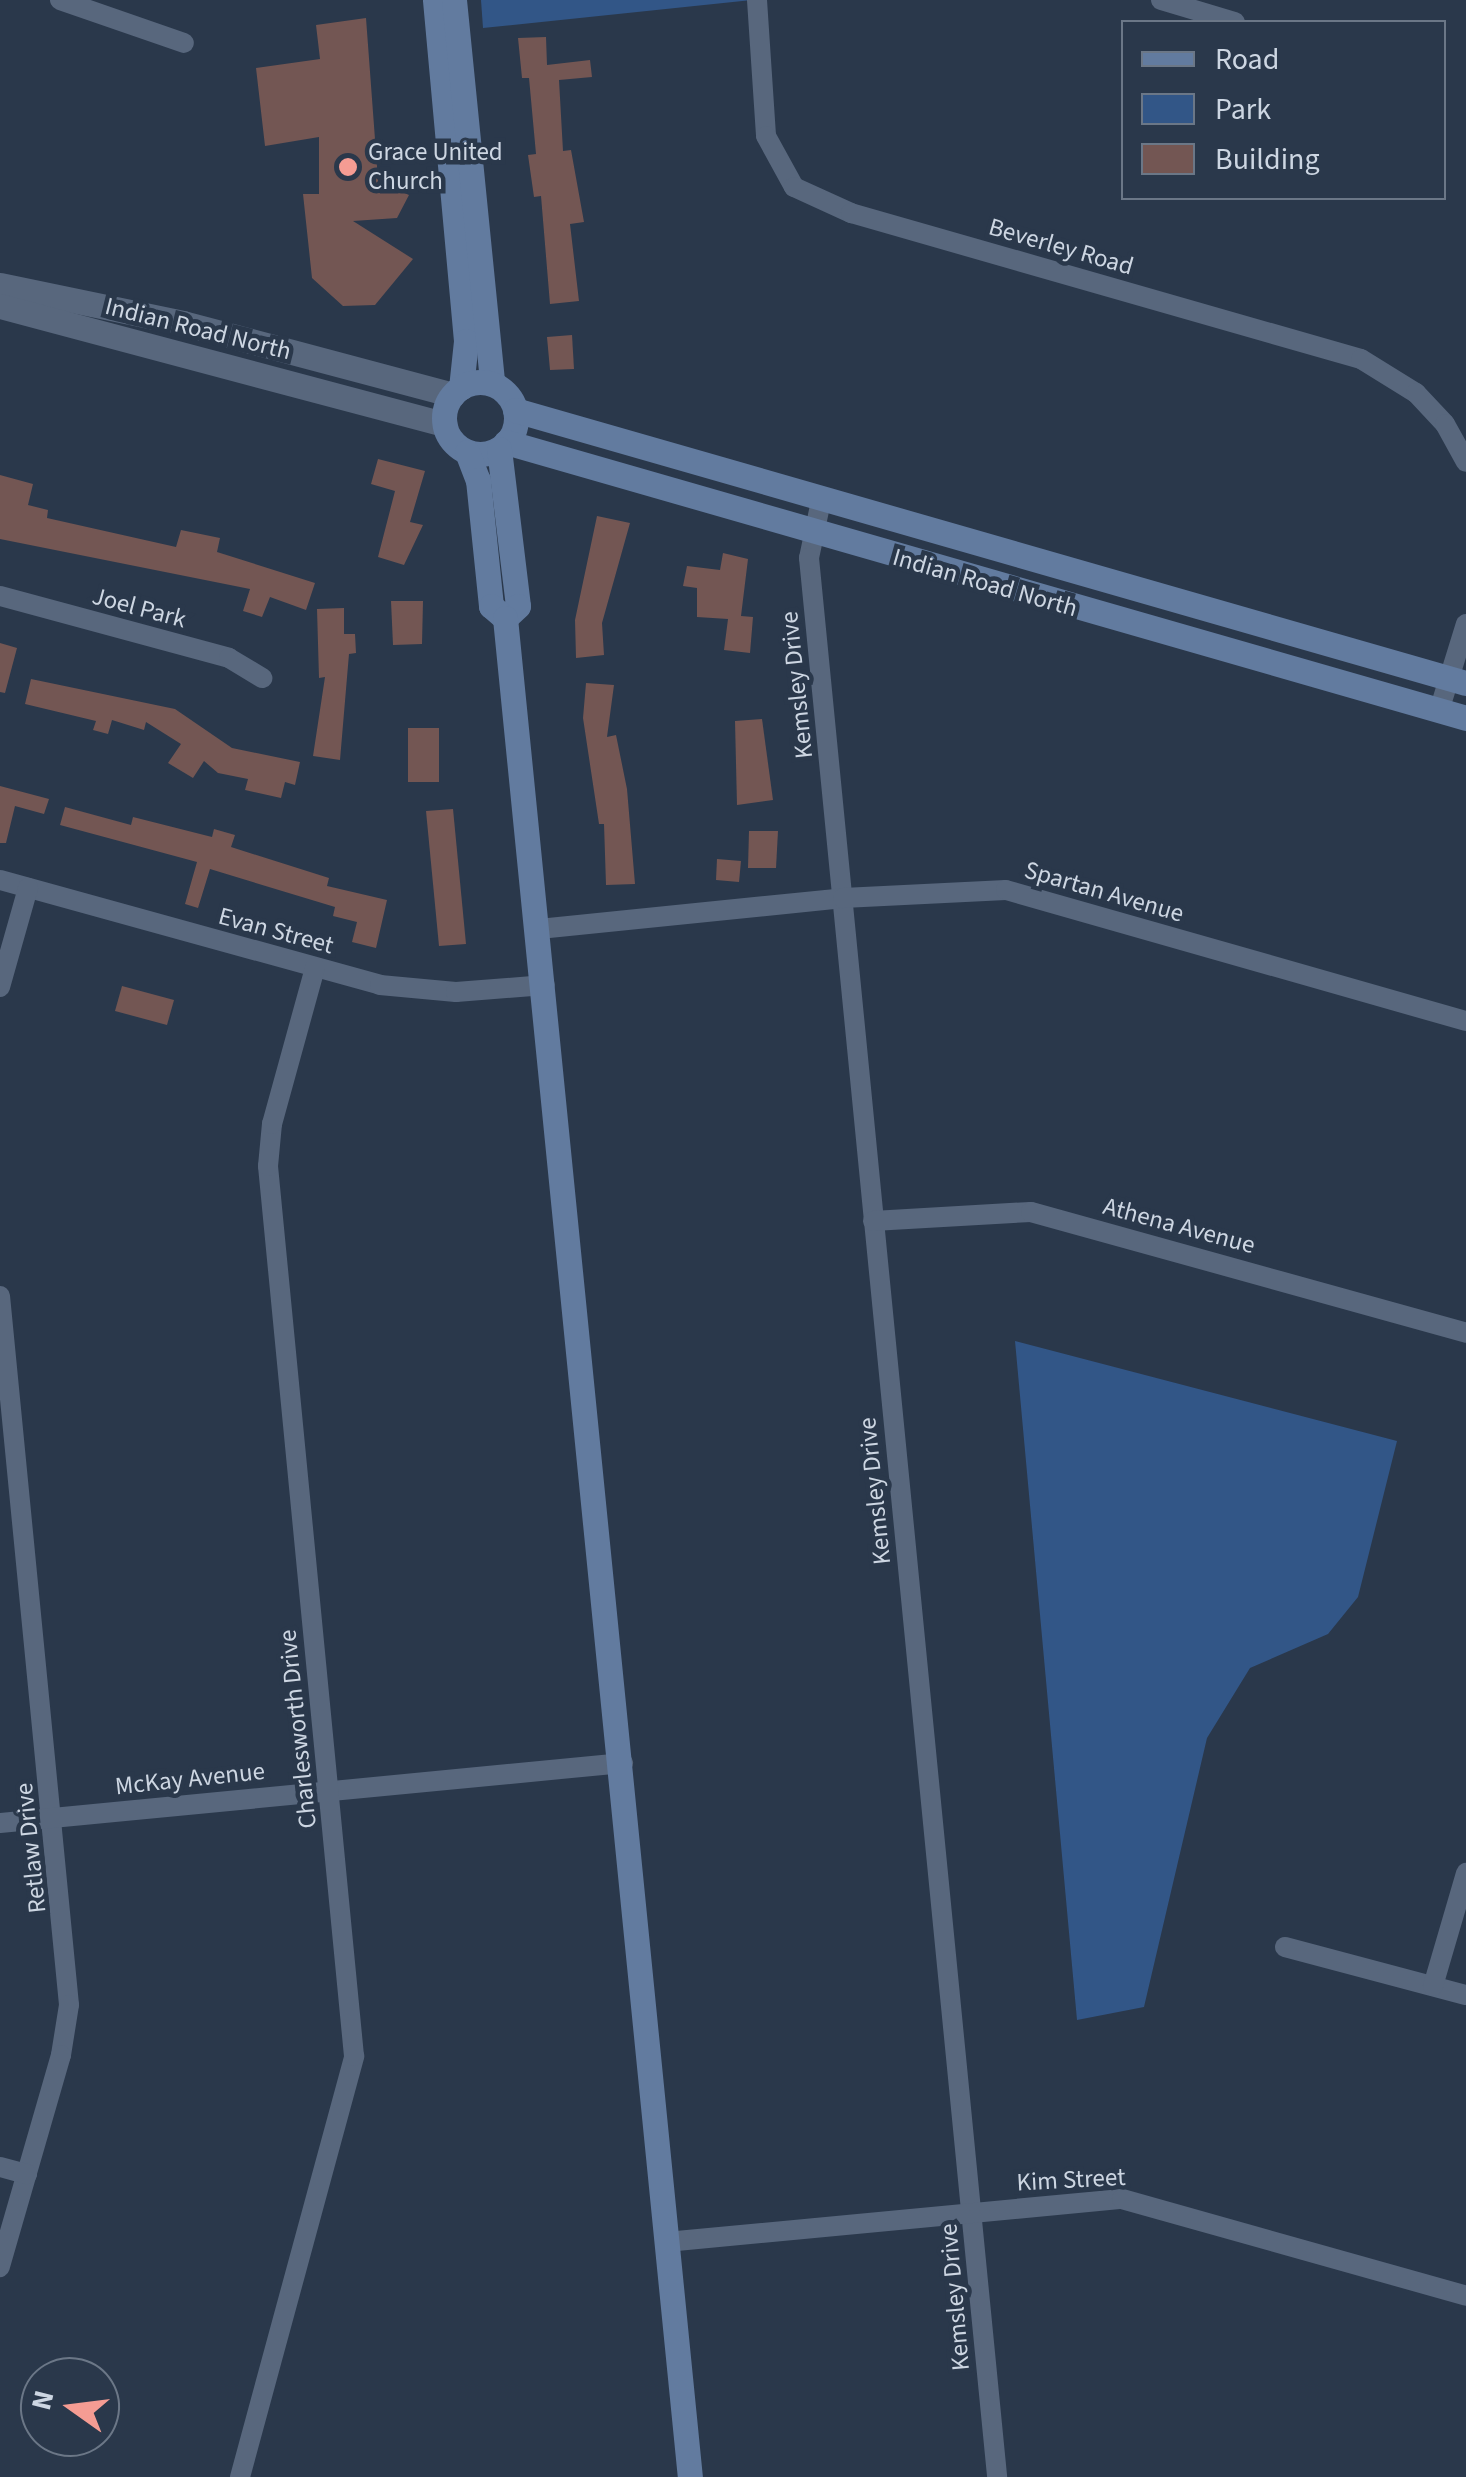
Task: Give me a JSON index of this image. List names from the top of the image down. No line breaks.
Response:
{"streets":{"main road":["Indian Road North"],"street":["Beverley Road","Joel Park","Kemsley Drive","Spartan Avenue","Evan Street","Athena Avenue","Charlesworth Drive","McKay Avenue","Retlaw Drive","Kim Street"]},"crossings":[["Indian Road North","Kemsley Drive"],["Kemsley Drive","Spartan Avenue"],["Kemsley Drive","Athena Avenue"],["Kemsley Drive","Kim Street"],["Evan Street","Charlesworth Drive"],["Charlesworth Drive","McKay Avenue"],["McKay Avenue","Retlaw Drive"]],"places":["Grace United Church"],"legend":["Road","Park","Building"],"north":"left"}
